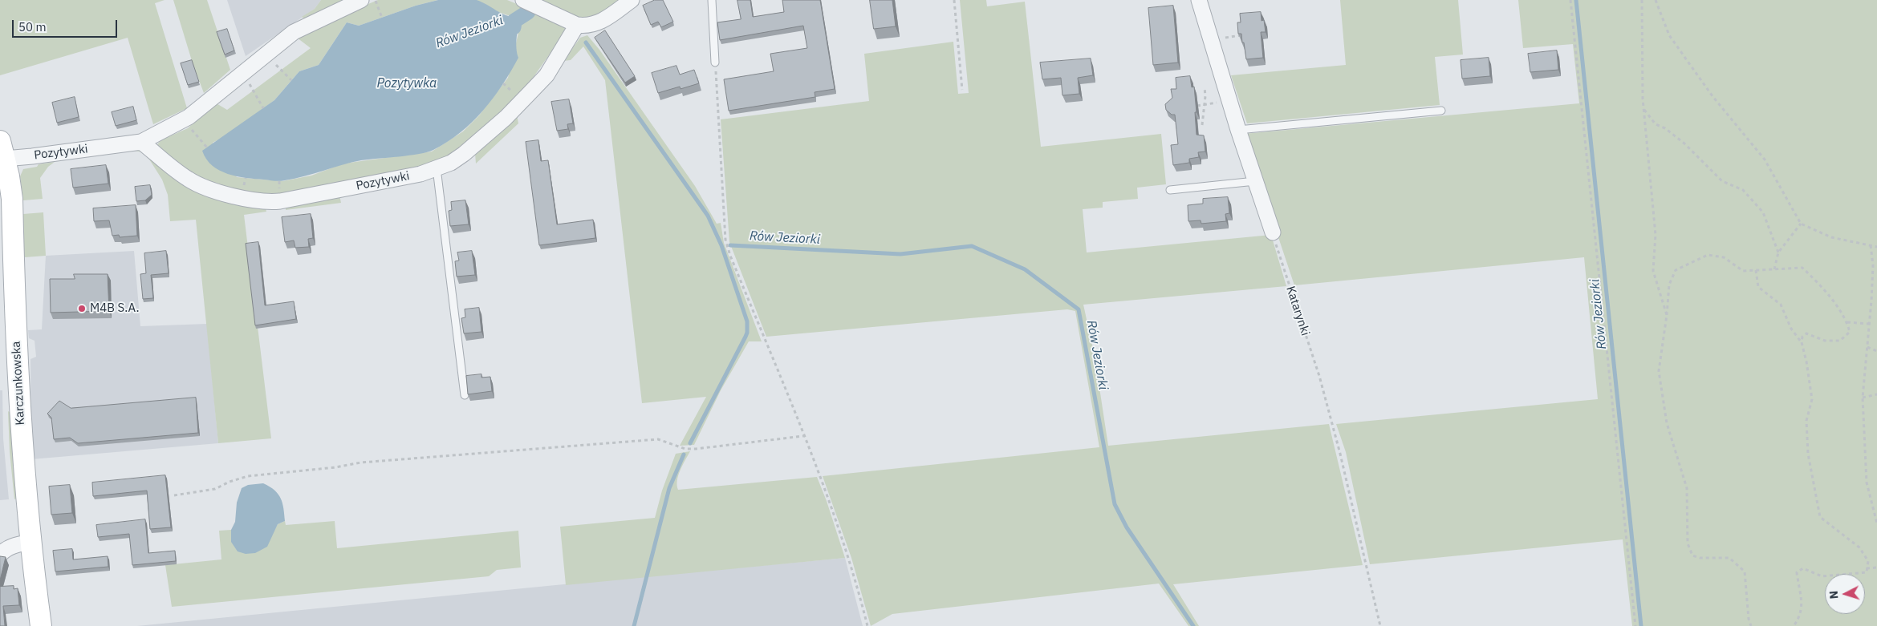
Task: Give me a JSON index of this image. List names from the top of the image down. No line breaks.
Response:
{"streets":{"street":["Pozytywki","Karczunkowska"],"path":["Katarynki"]},"crossings":[["Pozytywki","Karczunkowska"]],"water":["Rów Jeziorki","Pozytywka"],"places":["M4B S.A."],"scale_bar":"50 m","north":"left"}
